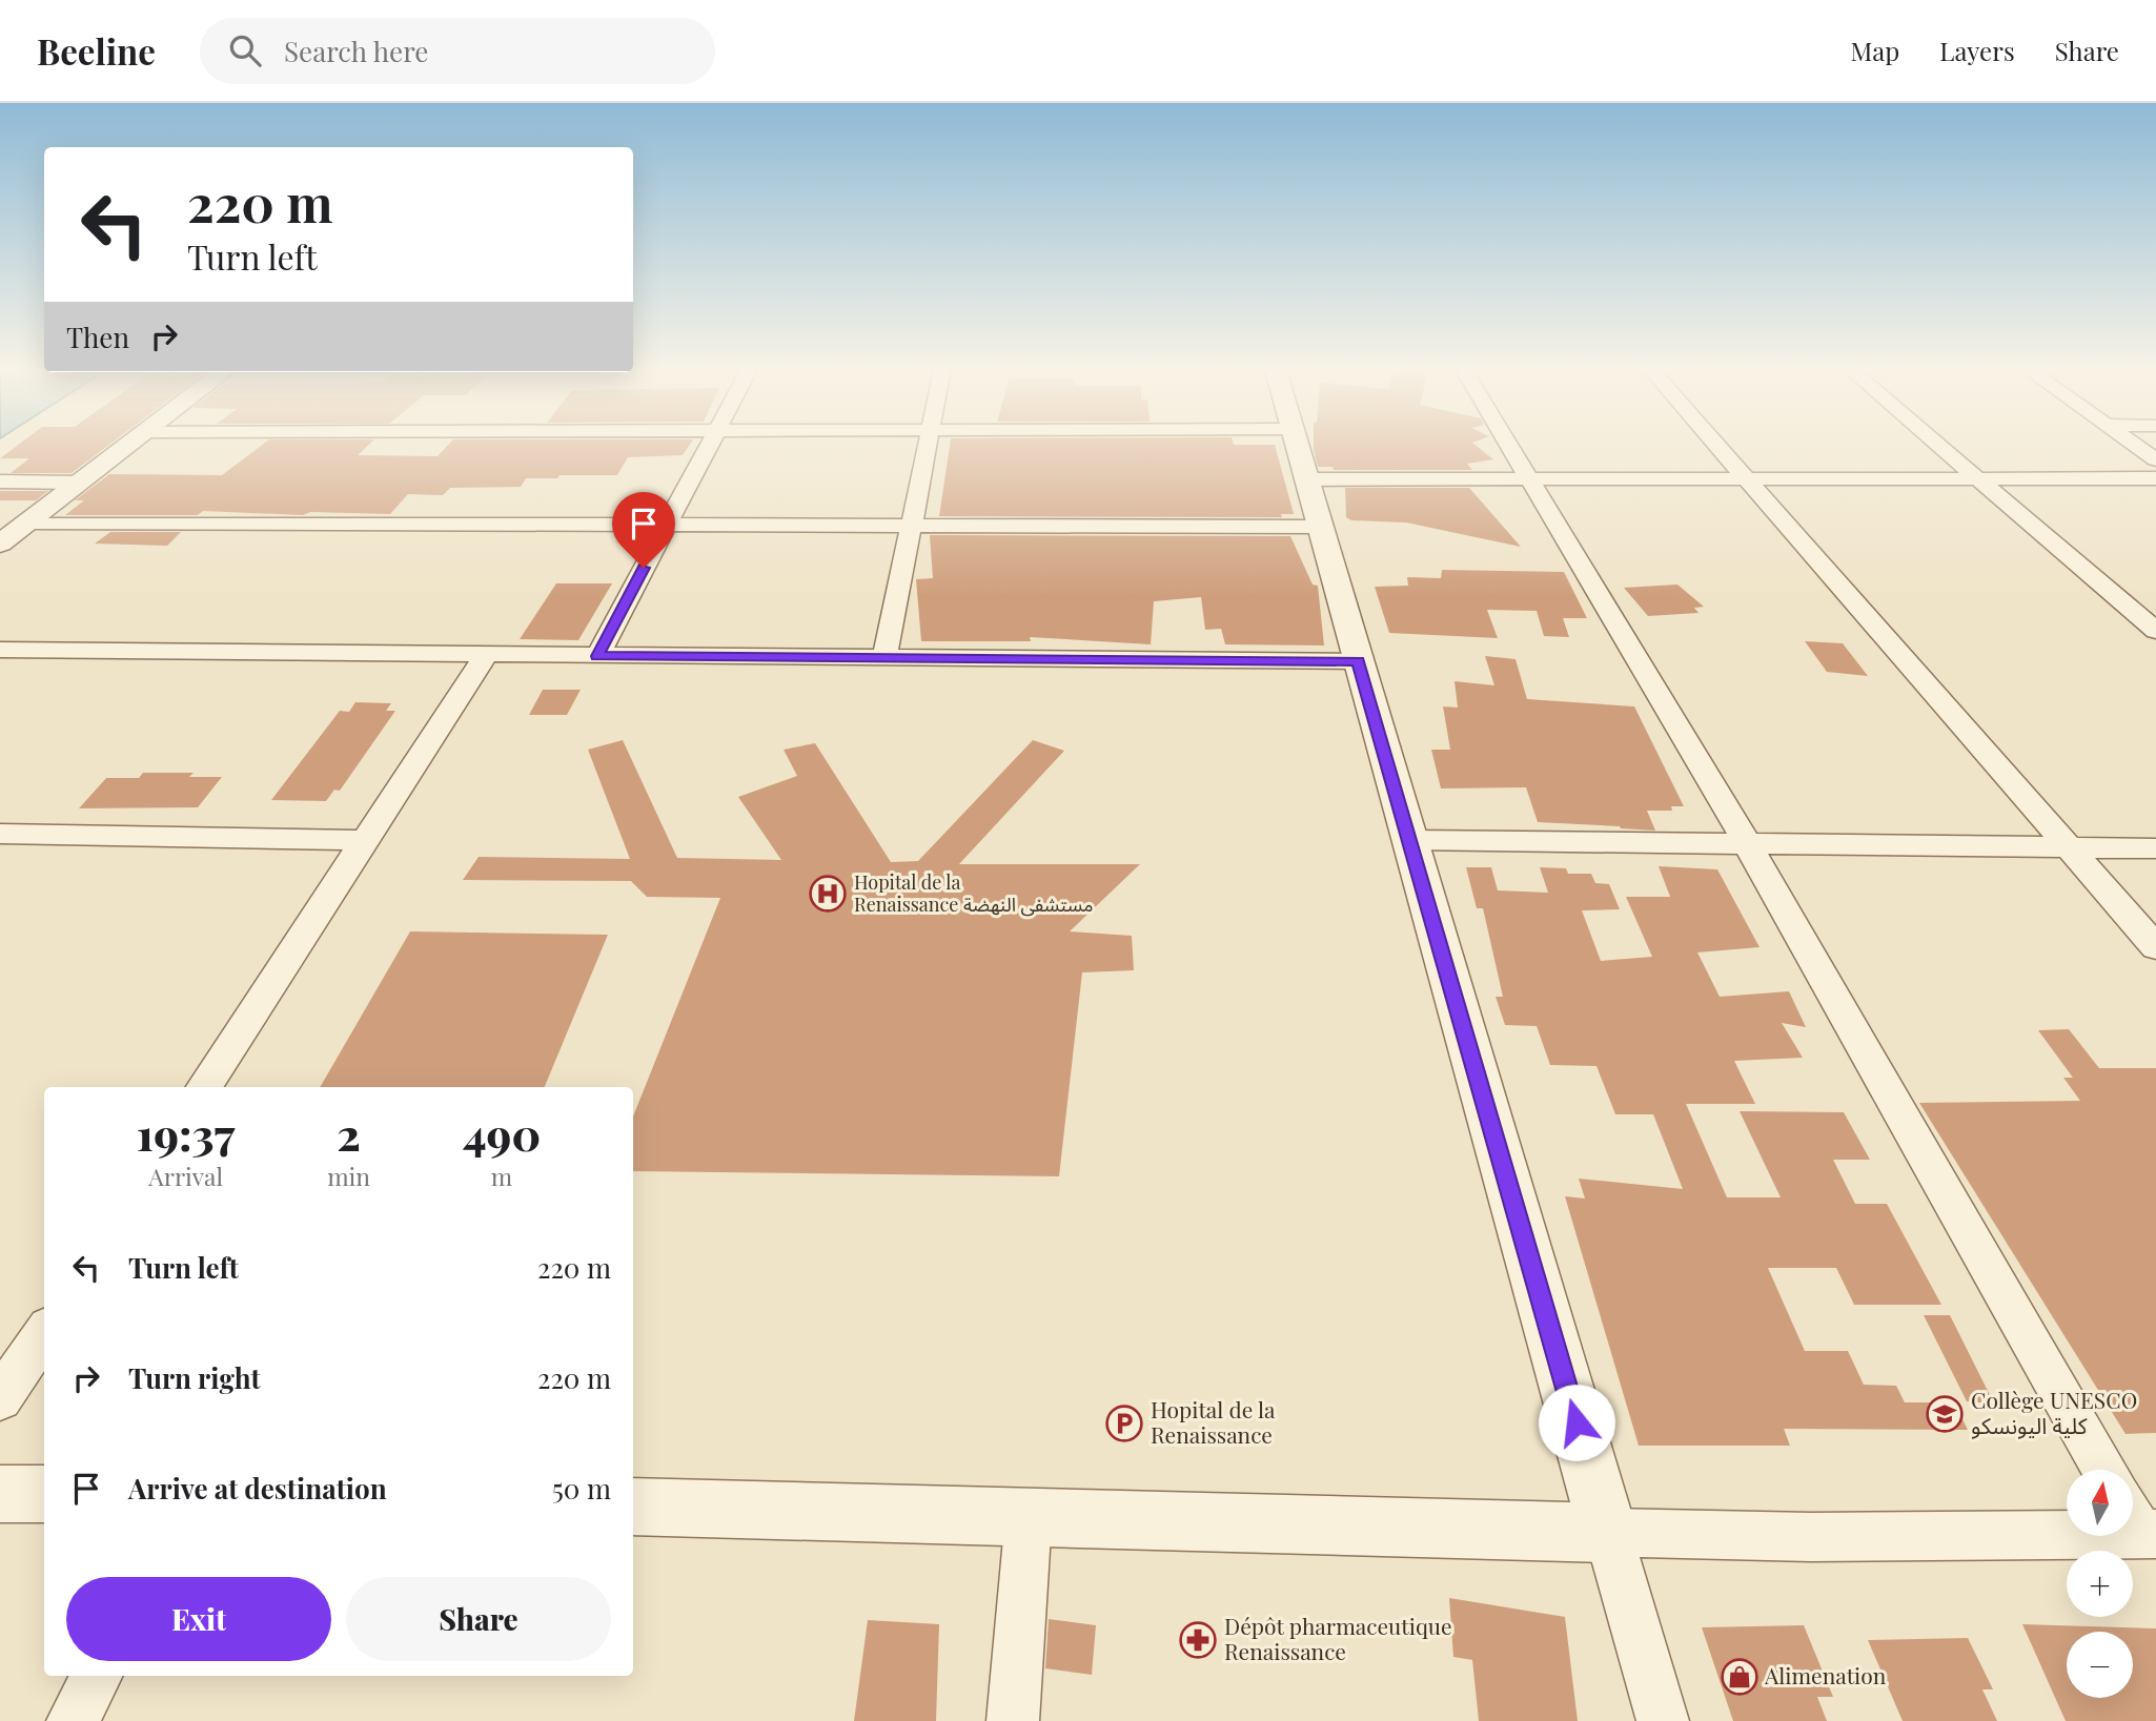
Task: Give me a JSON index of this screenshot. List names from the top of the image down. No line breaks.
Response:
{"places":{"hospital":["Hopital de la Renaissance مستشفى النهضة"],"school or university":["Collège UNESCO كلية اليونسكو"],"parking":["Hopital de la Renaissance"],"pharmacy":["Dépôt pharmaceutique Renaissance"],"shop":["Alimenation"]},"north":"top","page":{"header":"Beeline","search":"Search here","nav":["Map","Layers","Share"],"turn":["220 m","Turn left"],"then":"Then","eta":["19:37","Arrival","2","min","490","m"],"list":[{"name":"Turn left","value":"220 m"},{"name":"Turn right","value":"220 m"},{"name":"Arrive at destination","value":"50 m"}],"map_buttons":["+","−"],"buttons":["Exit","Share"]}}
